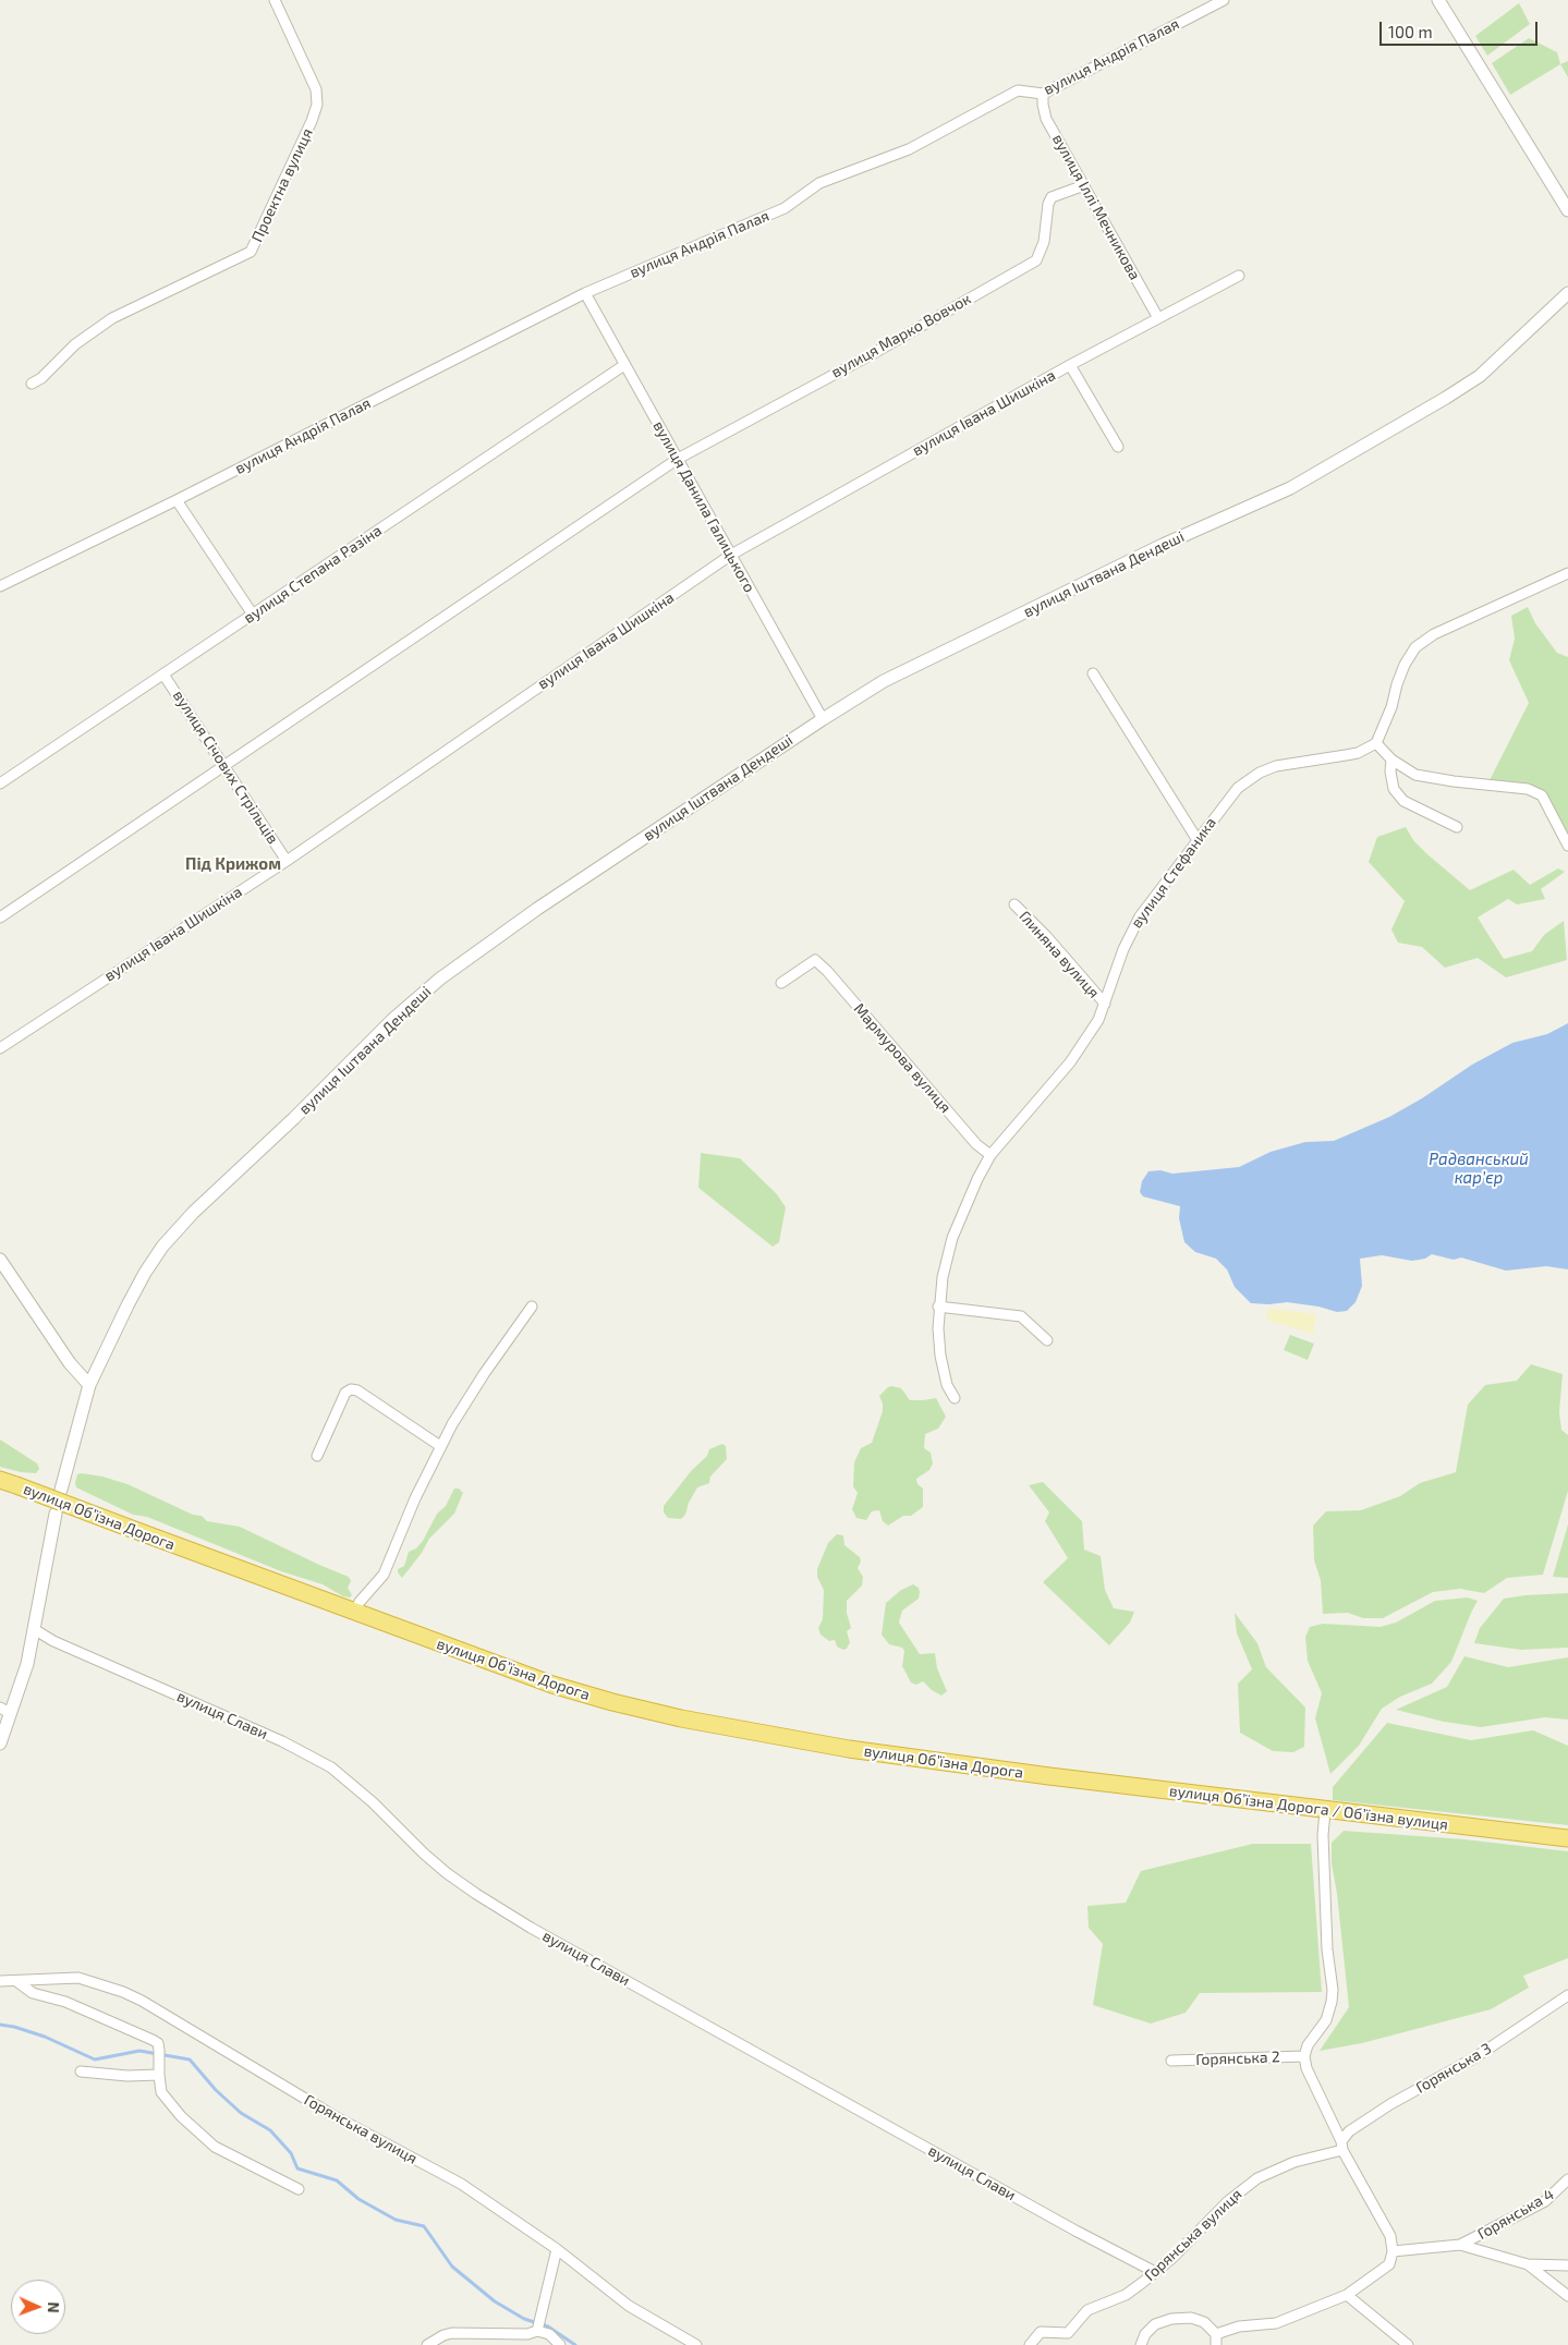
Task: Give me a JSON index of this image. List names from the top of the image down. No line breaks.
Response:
{"streets":{"highway":["вулиця Обʼїзна Дорога","вулиця Обʼїзна Дорога / Обʼїзна вулиця"],"street":["вулиця Андрія Палая","Проектна вулиця","вулиця Іллі Мечникова","вулиця Марко Вовчок","вулиця Івана Шишкіна","вулиця Данила Галицького","вулиця Степана Разіна","вулиця Іштвана Дендеші","вулиця Січових Стрільців","вулиця Стефаника","Глиняна вулиця","Мармурова вулиця","вулиця Слави","Горянська 2","Горянська 3","Горянська вулиця","Горянська 4"]},"crossings":[["вулиця Андрія Палая","вулиця Іллі Мечникова"],["вулиця Андрія Палая","вулиця Данила Галицького"],["вулиця Іллі Мечникова","вулиця Марко Вовчок"],["вулиця Іллі Мечникова","вулиця Івана Шишкіна"],["вулиця Марко Вовчок","вулиця Данила Галицького"],["вулиця Івана Шишкіна","вулиця Данила Галицького"],["вулиця Івана Шишкіна","вулиця Січових Стрільців"],["вулиця Данила Галицького","вулиця Степана Разіна"],["вулиця Данила Галицького","вулиця Іштвана Дендеші"],["вулиця Степана Разіна","вулиця Січових Стрільців"],["вулиця Стефаника","Глиняна вулиця"],["вулиця Стефаника","Мармурова вулиця"],["вулиця Обʼїзна Дорога","вулиця Обʼїзна Дорога / Обʼїзна вулиця"],["вулиця Слави","Горянська вулиця"],["Горянська 3","Горянська вулиця"]],"districts":["Під Крижом"],"water":["Радванський карʼєр"],"scale_bar":"100 m","north":"right"}
